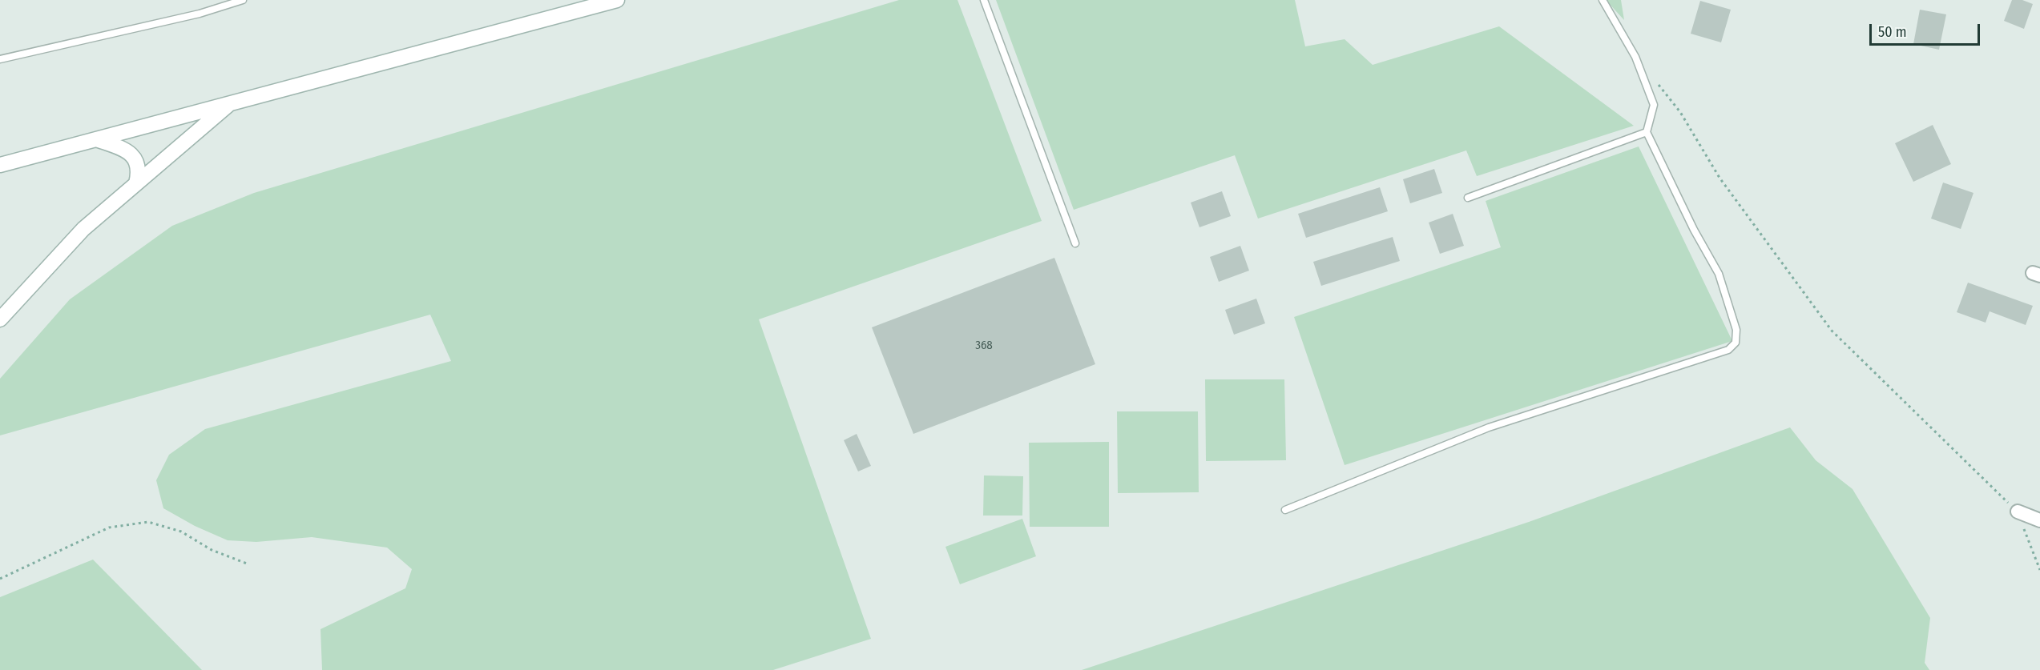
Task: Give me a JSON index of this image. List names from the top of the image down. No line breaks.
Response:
{"house_numbers":["368"],"scale_bar":"50 m"}
